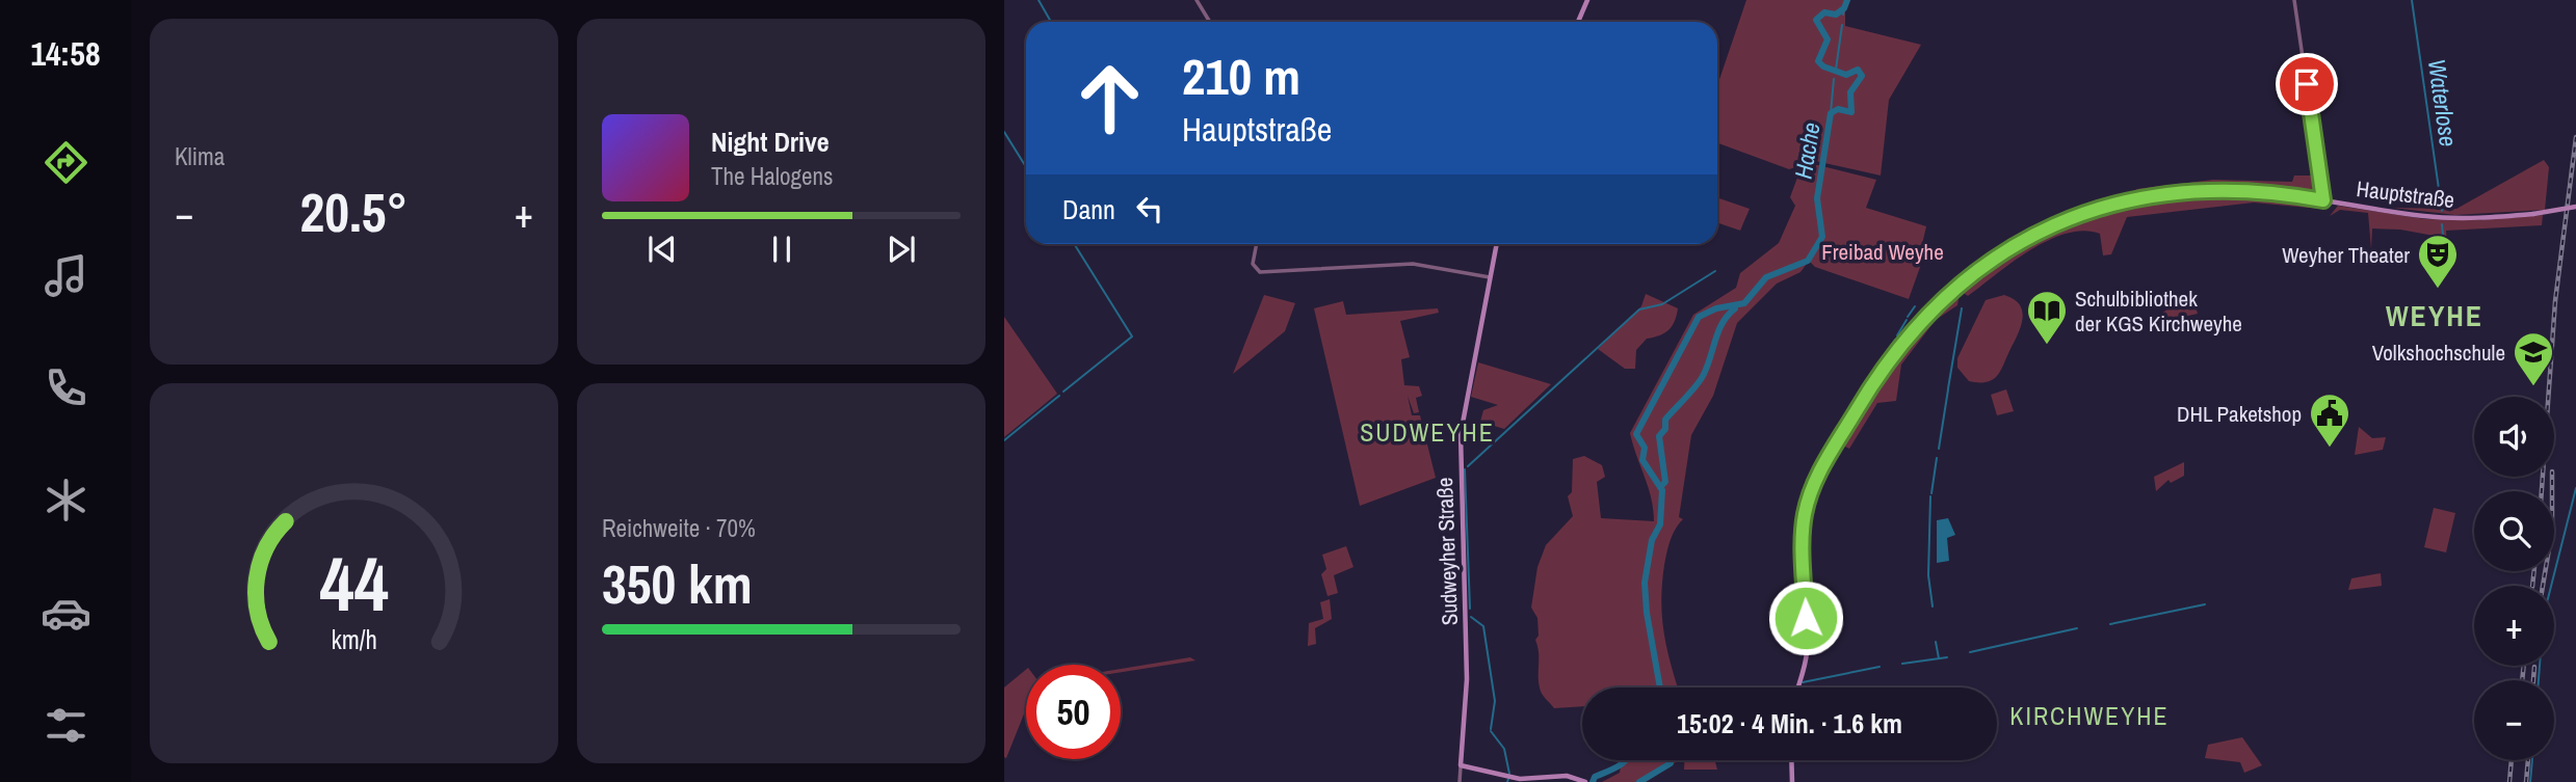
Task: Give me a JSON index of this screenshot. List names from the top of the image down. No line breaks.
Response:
{"streets":{"main road":["Hauptstraße","Sudweyher Straße"]},"districts":["WEYHE","SUDWEYHE","KIRCHWEYHE"],"water":["Waterlose","Hache"],"parks":["Freibad Weyhe"],"places":{"theatre":["Weyher Theater"],"library":["Schulbibliothek der KGS Kirchweyhe"],"school or university":["Volkshochschule"],"public building":["DHL Paketshop"]},"page":{"tabs":"14:58","tile":["Klima",["Reichweite · 70%","350 km"]],"turn":["210 m","Hauptstraße"],"song":["Night Drive","The Halogens"],"then":"Dann","heat":["−","20.5°","+"],"map_buttons":["+","−"],"limit":"50","trip":"15:02 · 4 Min. · 1.6 km","gauge":["44","km/h"]}}
